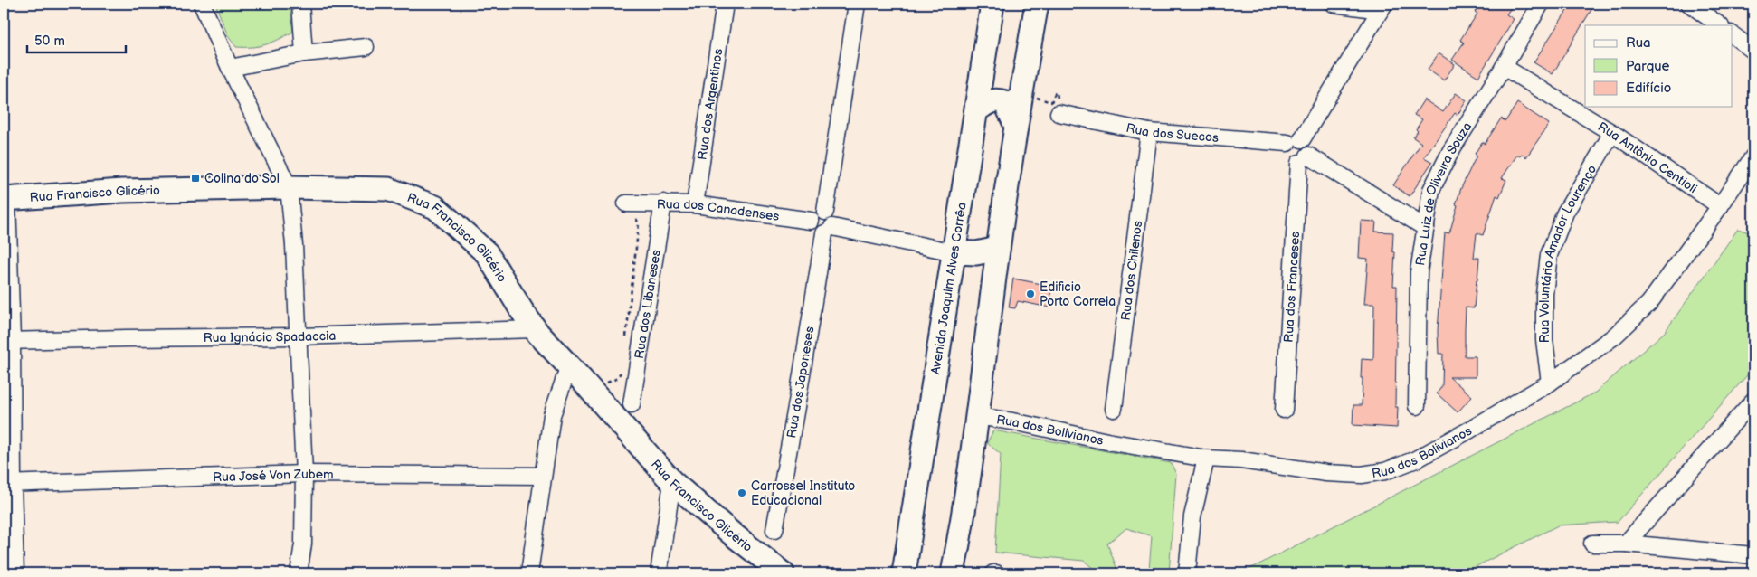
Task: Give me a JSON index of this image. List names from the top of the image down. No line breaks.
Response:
{"streets":{"main road":["Rua Francisco Glicério","Avenida Joaquim Alves Corrêa"],"street":["Rua dos Argentinos","Rua dos Suecos","Rua Antônio Centioli","Rua Luiz de Oliveira Souza","Rua dos Canadenses","Rua Voluntário Amador Lourenço","Rua dos Chilenos","Rua dos Franceses","Rua dos Libaneses","Rua Ignácio Spadaccia","Rua dos Japoneses","Rua dos Bolivianos","Rua José Von Zubem"]},"crossings":[["Rua dos Argentinos","Rua dos Canadenses"],["Rua dos Suecos","Rua dos Chilenos"],["Rua dos Suecos","Rua dos Franceses"],["Rua Antônio Centioli","Rua Luiz de Oliveira Souza"],["Rua Antônio Centioli","Rua Voluntário Amador Lourenço"],["Rua Antônio Centioli","Rua dos Bolivianos"],["Rua Francisco Glicério","Rua Ignácio Spadaccia"],["Rua dos Canadenses","Rua dos Libaneses"],["Rua dos Canadenses","Rua dos Japoneses"],["Rua Voluntário Amador Lourenço","Rua dos Bolivianos"]],"places":{"transit":["Colina do Sol"],"other":["Edificio Porto Correia","Carrossel Instituto Educacional"]},"legend":["Rua","Parque","Edifício"],"scale_bar":"50 m"}
